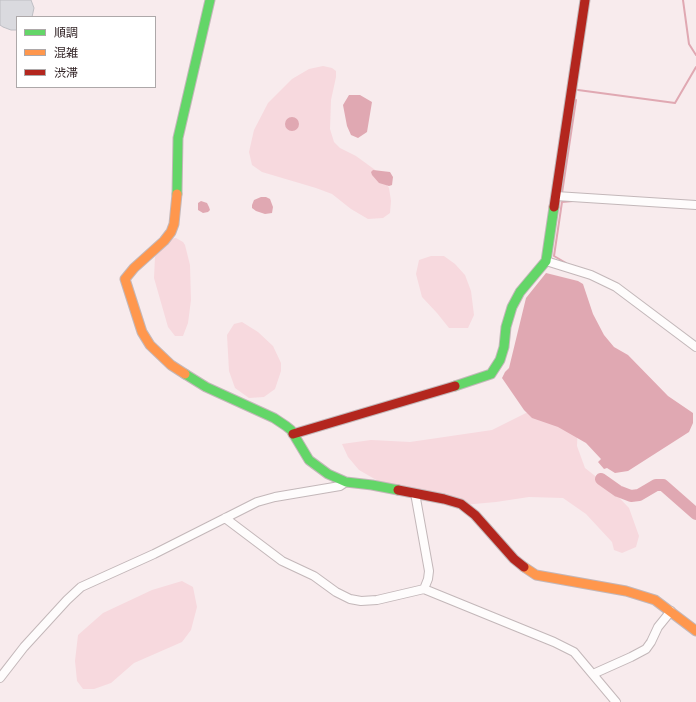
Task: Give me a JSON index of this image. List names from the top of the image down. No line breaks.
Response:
{"legend":["順調","混雑","渋滞"]}
